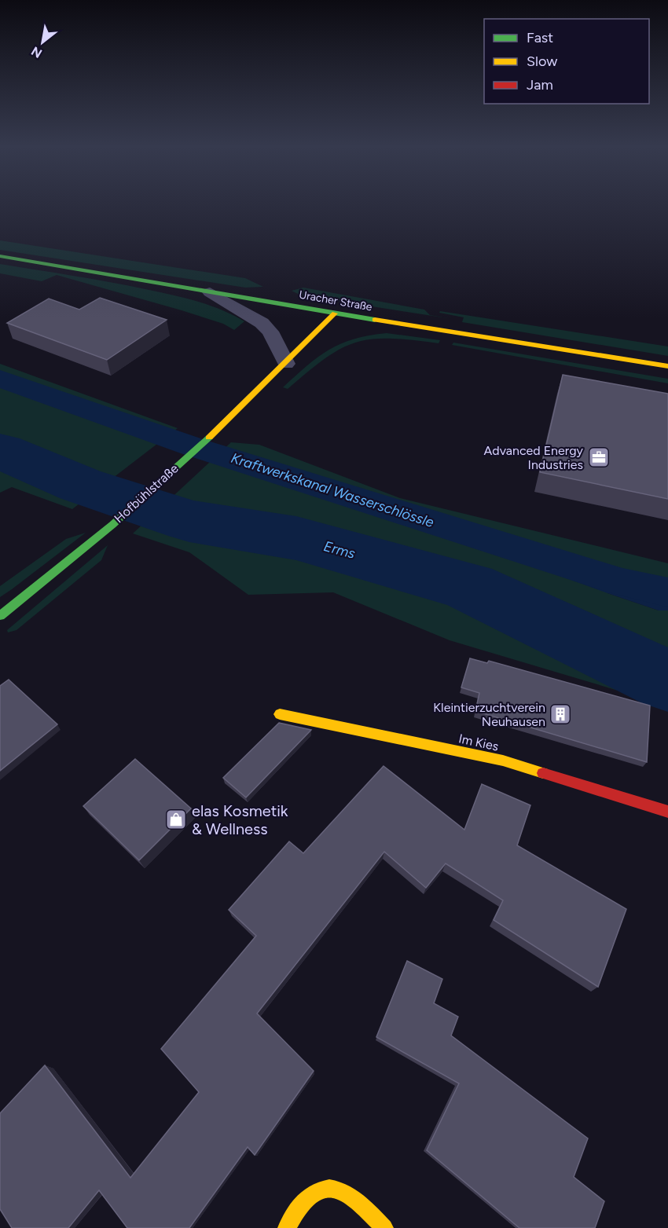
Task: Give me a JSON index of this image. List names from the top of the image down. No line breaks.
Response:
{"streets":{"street":["Uracher Straße","Hofbühlstraße","Im Kies"]},"crossings":[["Uracher Straße","Hofbühlstraße"]],"water":["Kraftwerkskanal Wasserschlössle","Erms"],"places":{"office":["Advanced Energy Industries"],"building":["Kleintierzuchtverein Neuhausen"],"shop":["elas Kosmetik & Wellness"]},"legend":["Fast","Slow","Jam"],"north":"bottom left"}
